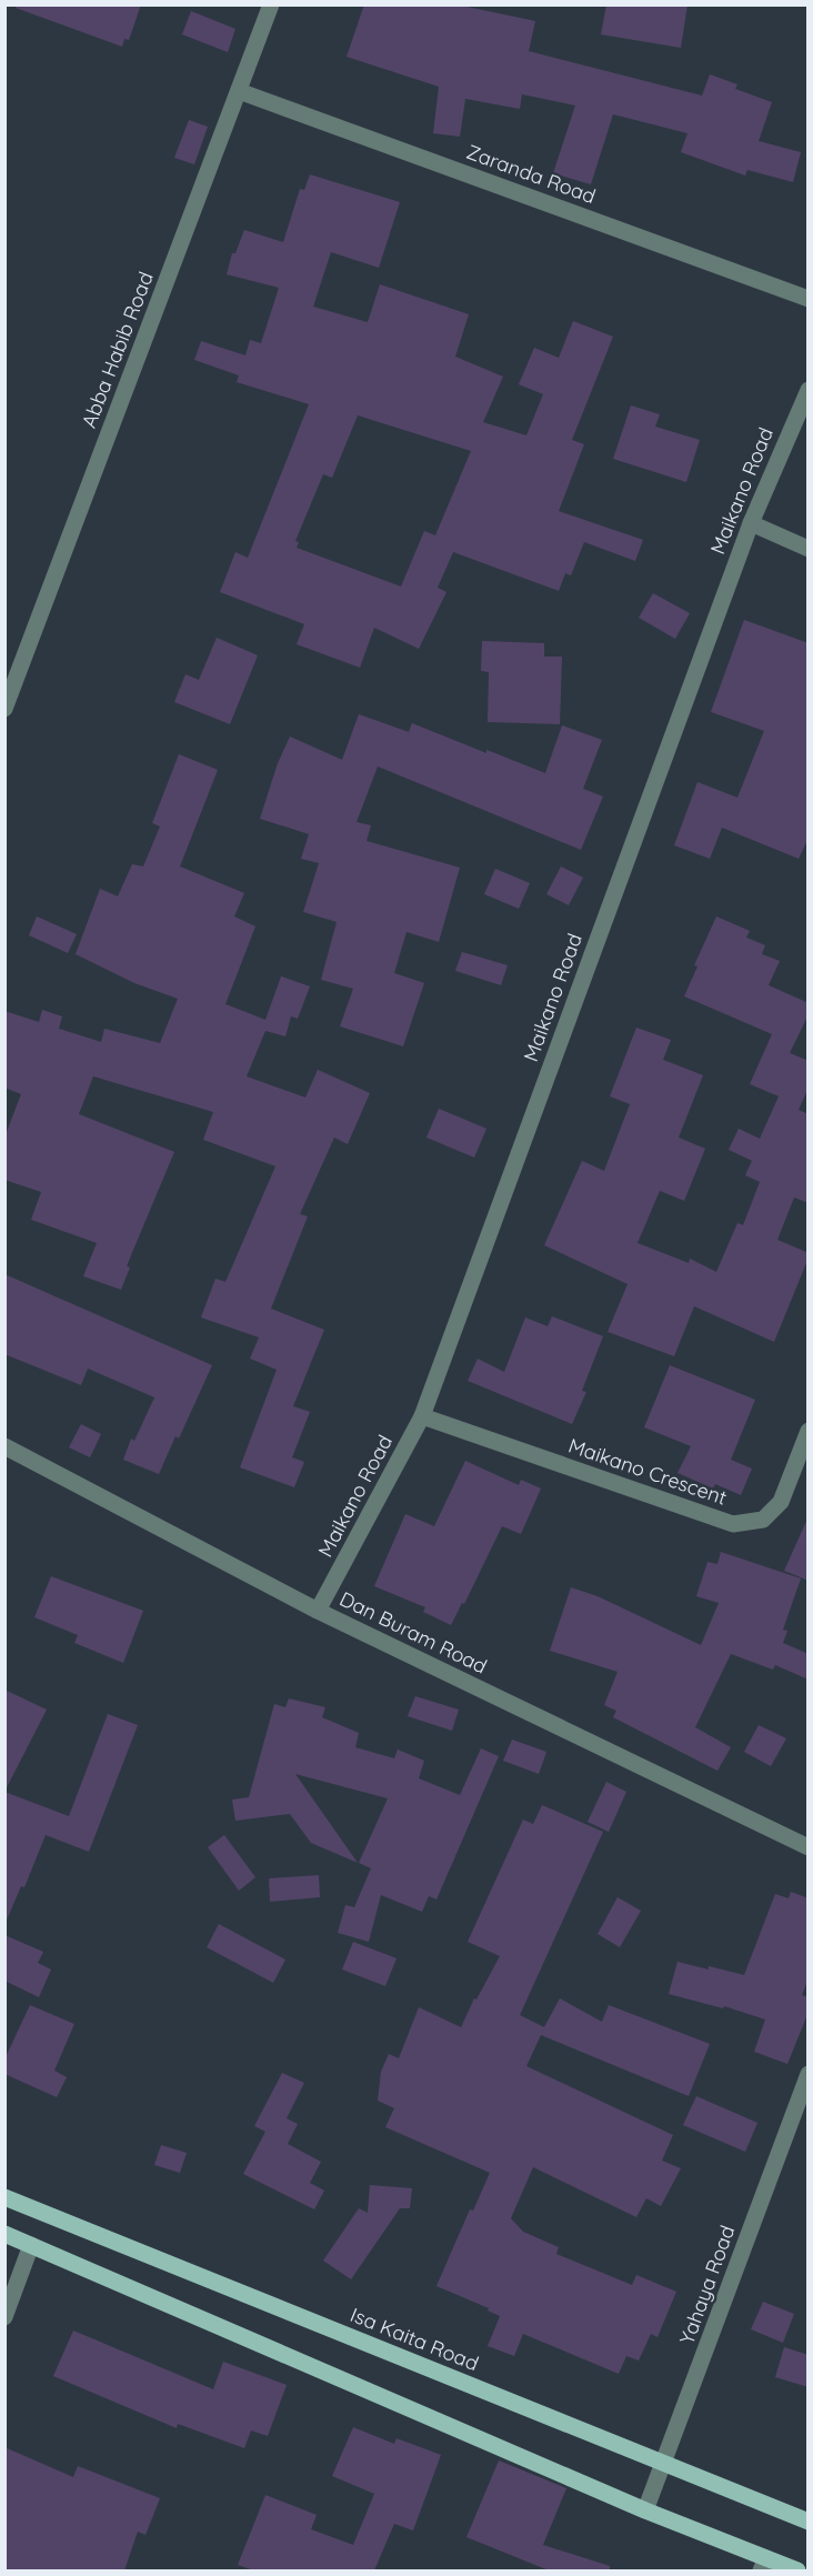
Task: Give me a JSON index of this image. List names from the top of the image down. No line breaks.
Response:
{"streets":{"main road":["Isa Kaita Road"],"street":["Zaranda Road","Abba Habib Road","Maikano Road","Maikano Crescent","Dan Buram Road","Yahaya Road"]},"crossings":[["Zaranda Road","Abba Habib Road"],["Maikano Road","Maikano Crescent"],["Maikano Road","Dan Buram Road"],["Yahaya Road","Isa Kaita Road"]]}
